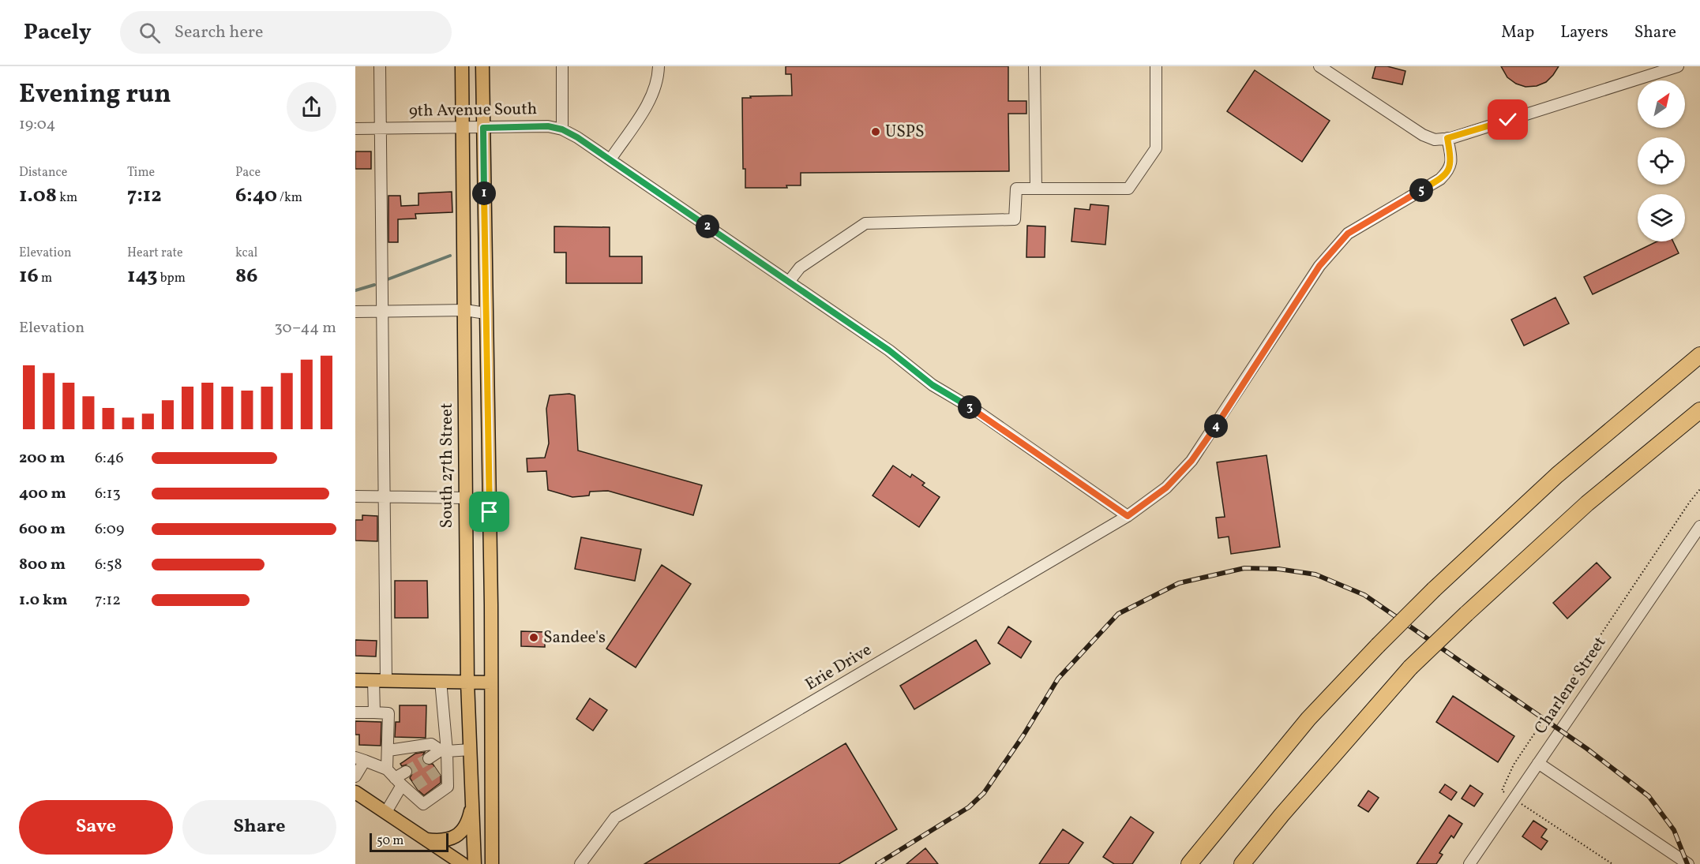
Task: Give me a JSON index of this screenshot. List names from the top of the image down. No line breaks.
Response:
{"streets":{"main road":["South 27th Street"],"street":["9th Avenue South","Erie Drive","Charlene Street"]},"crossings":[["9th Avenue South","South 27th Street"],["9th Avenue South","Erie Drive"]],"places":["USPS","Sandee's"],"scale_bar":"50 m","north":"top right","page":{"header":"Pacely","search":"Search here","nav":["Map","Layers","Share"],"heading":["Evening run","19:04"],"stats":[["Distance","1.08 km"],["Time","7:12"],["Pace","6:40 /km"],["Elevation","16 m"],["Heart rate","143 bpm"],["kcal","86"]],"pins":["5","1","2","3","4"],"chart":["Elevation","30–44 m"],"list":[{"name":"200 m","note":"6:46"},{"name":"400 m","note":"6:13"},{"name":"600 m","note":"6:09"},{"name":"800 m","note":"6:58"},{"name":"1.0 km","note":"7:12"}],"buttons":["Save","Share"],"scale":"50 m"}}
